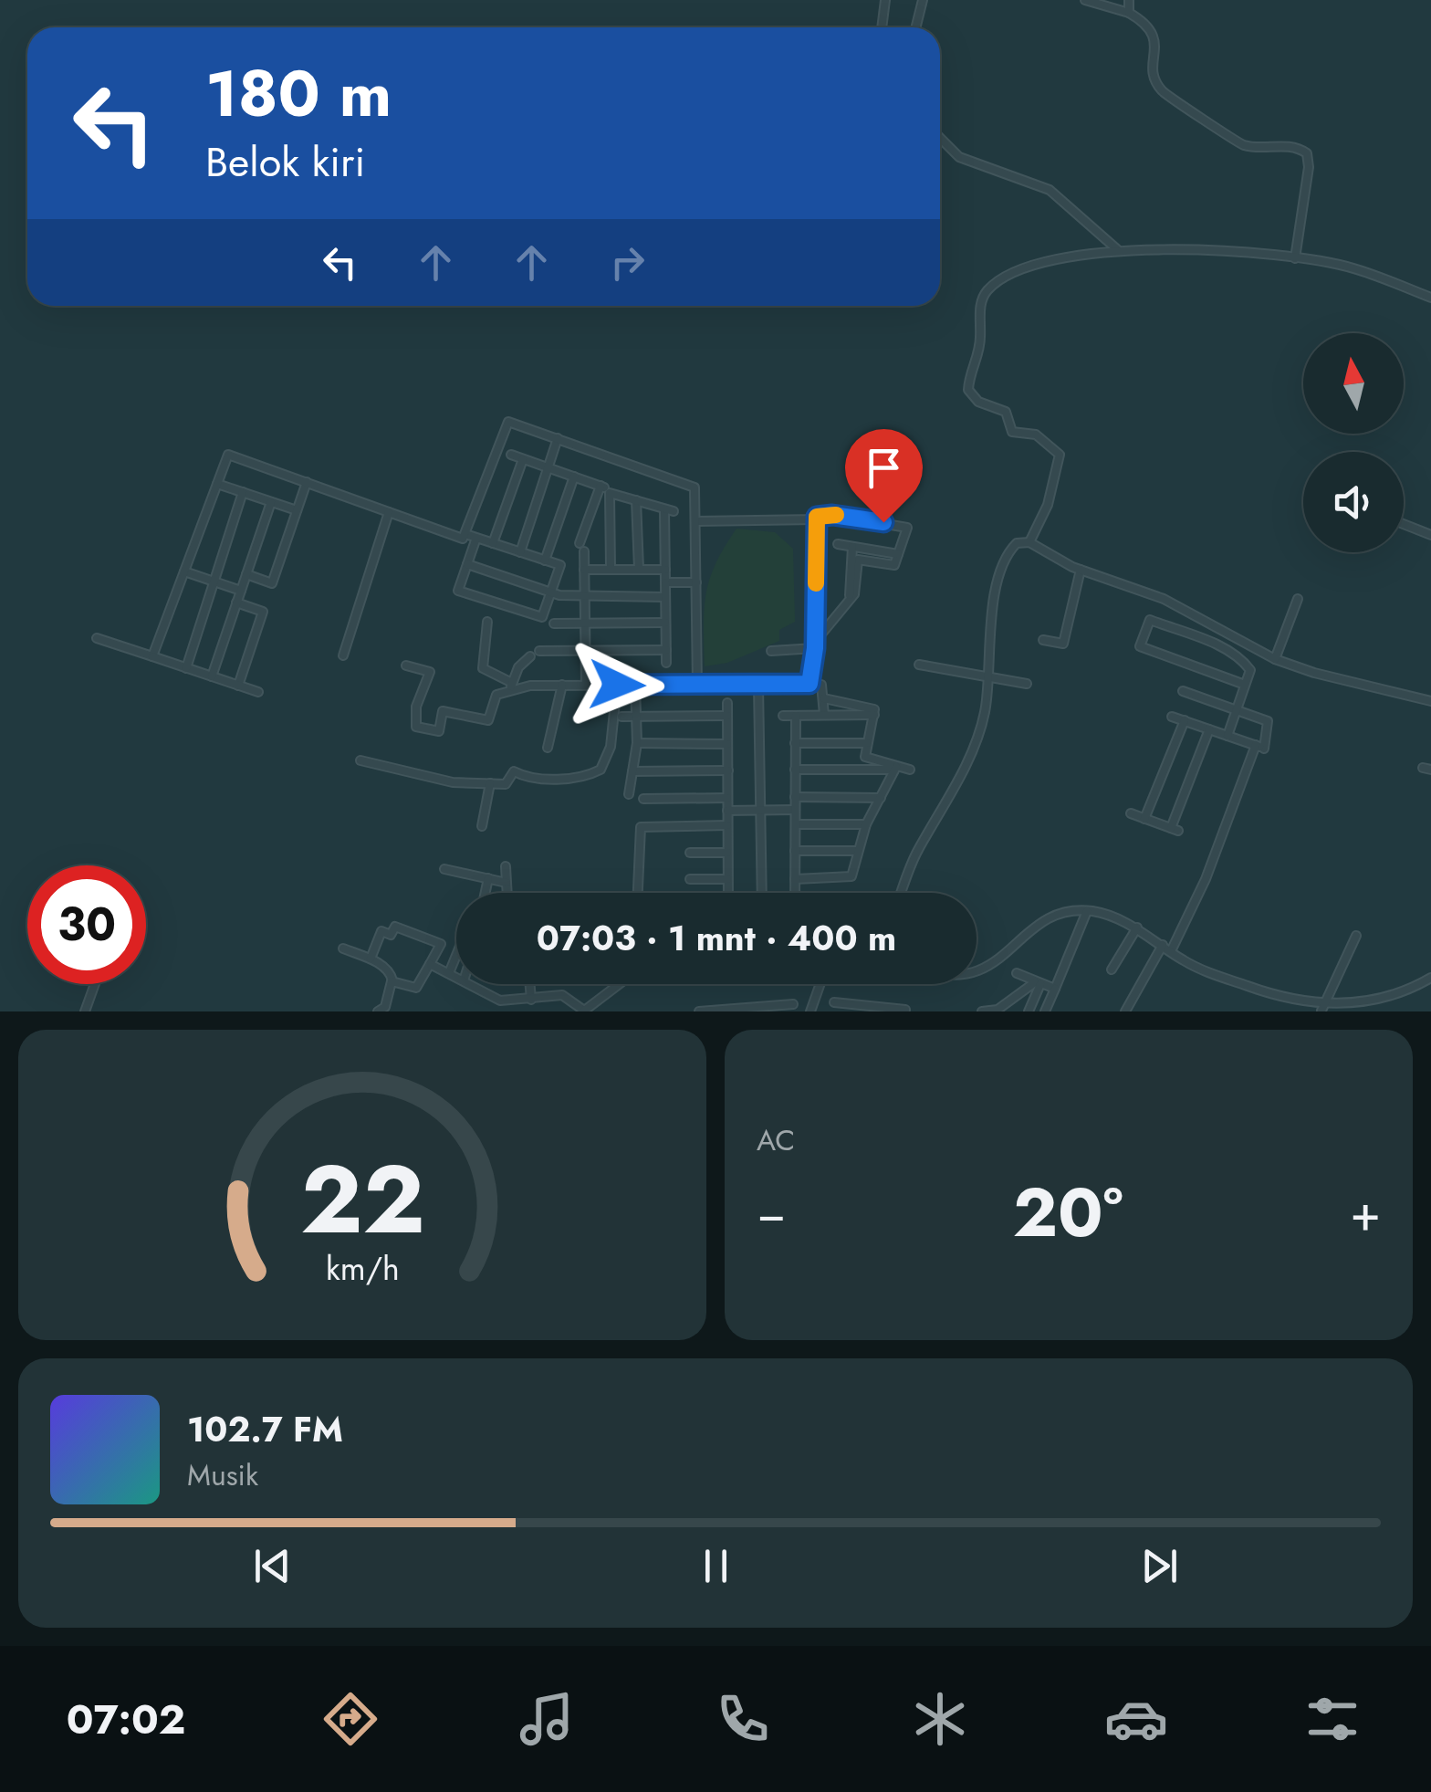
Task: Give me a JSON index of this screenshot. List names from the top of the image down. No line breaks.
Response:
{"north":"top","page":{"turn":["180 m","Belok kiri"],"limit":"30","trip":"07:03 · 1 mnt · 400 m","tile":"AC","heat":["−","20°","+"],"song":["102.7 FM","Musik"],"tabs":"07:02","gauge":["22","km/h"]}}
